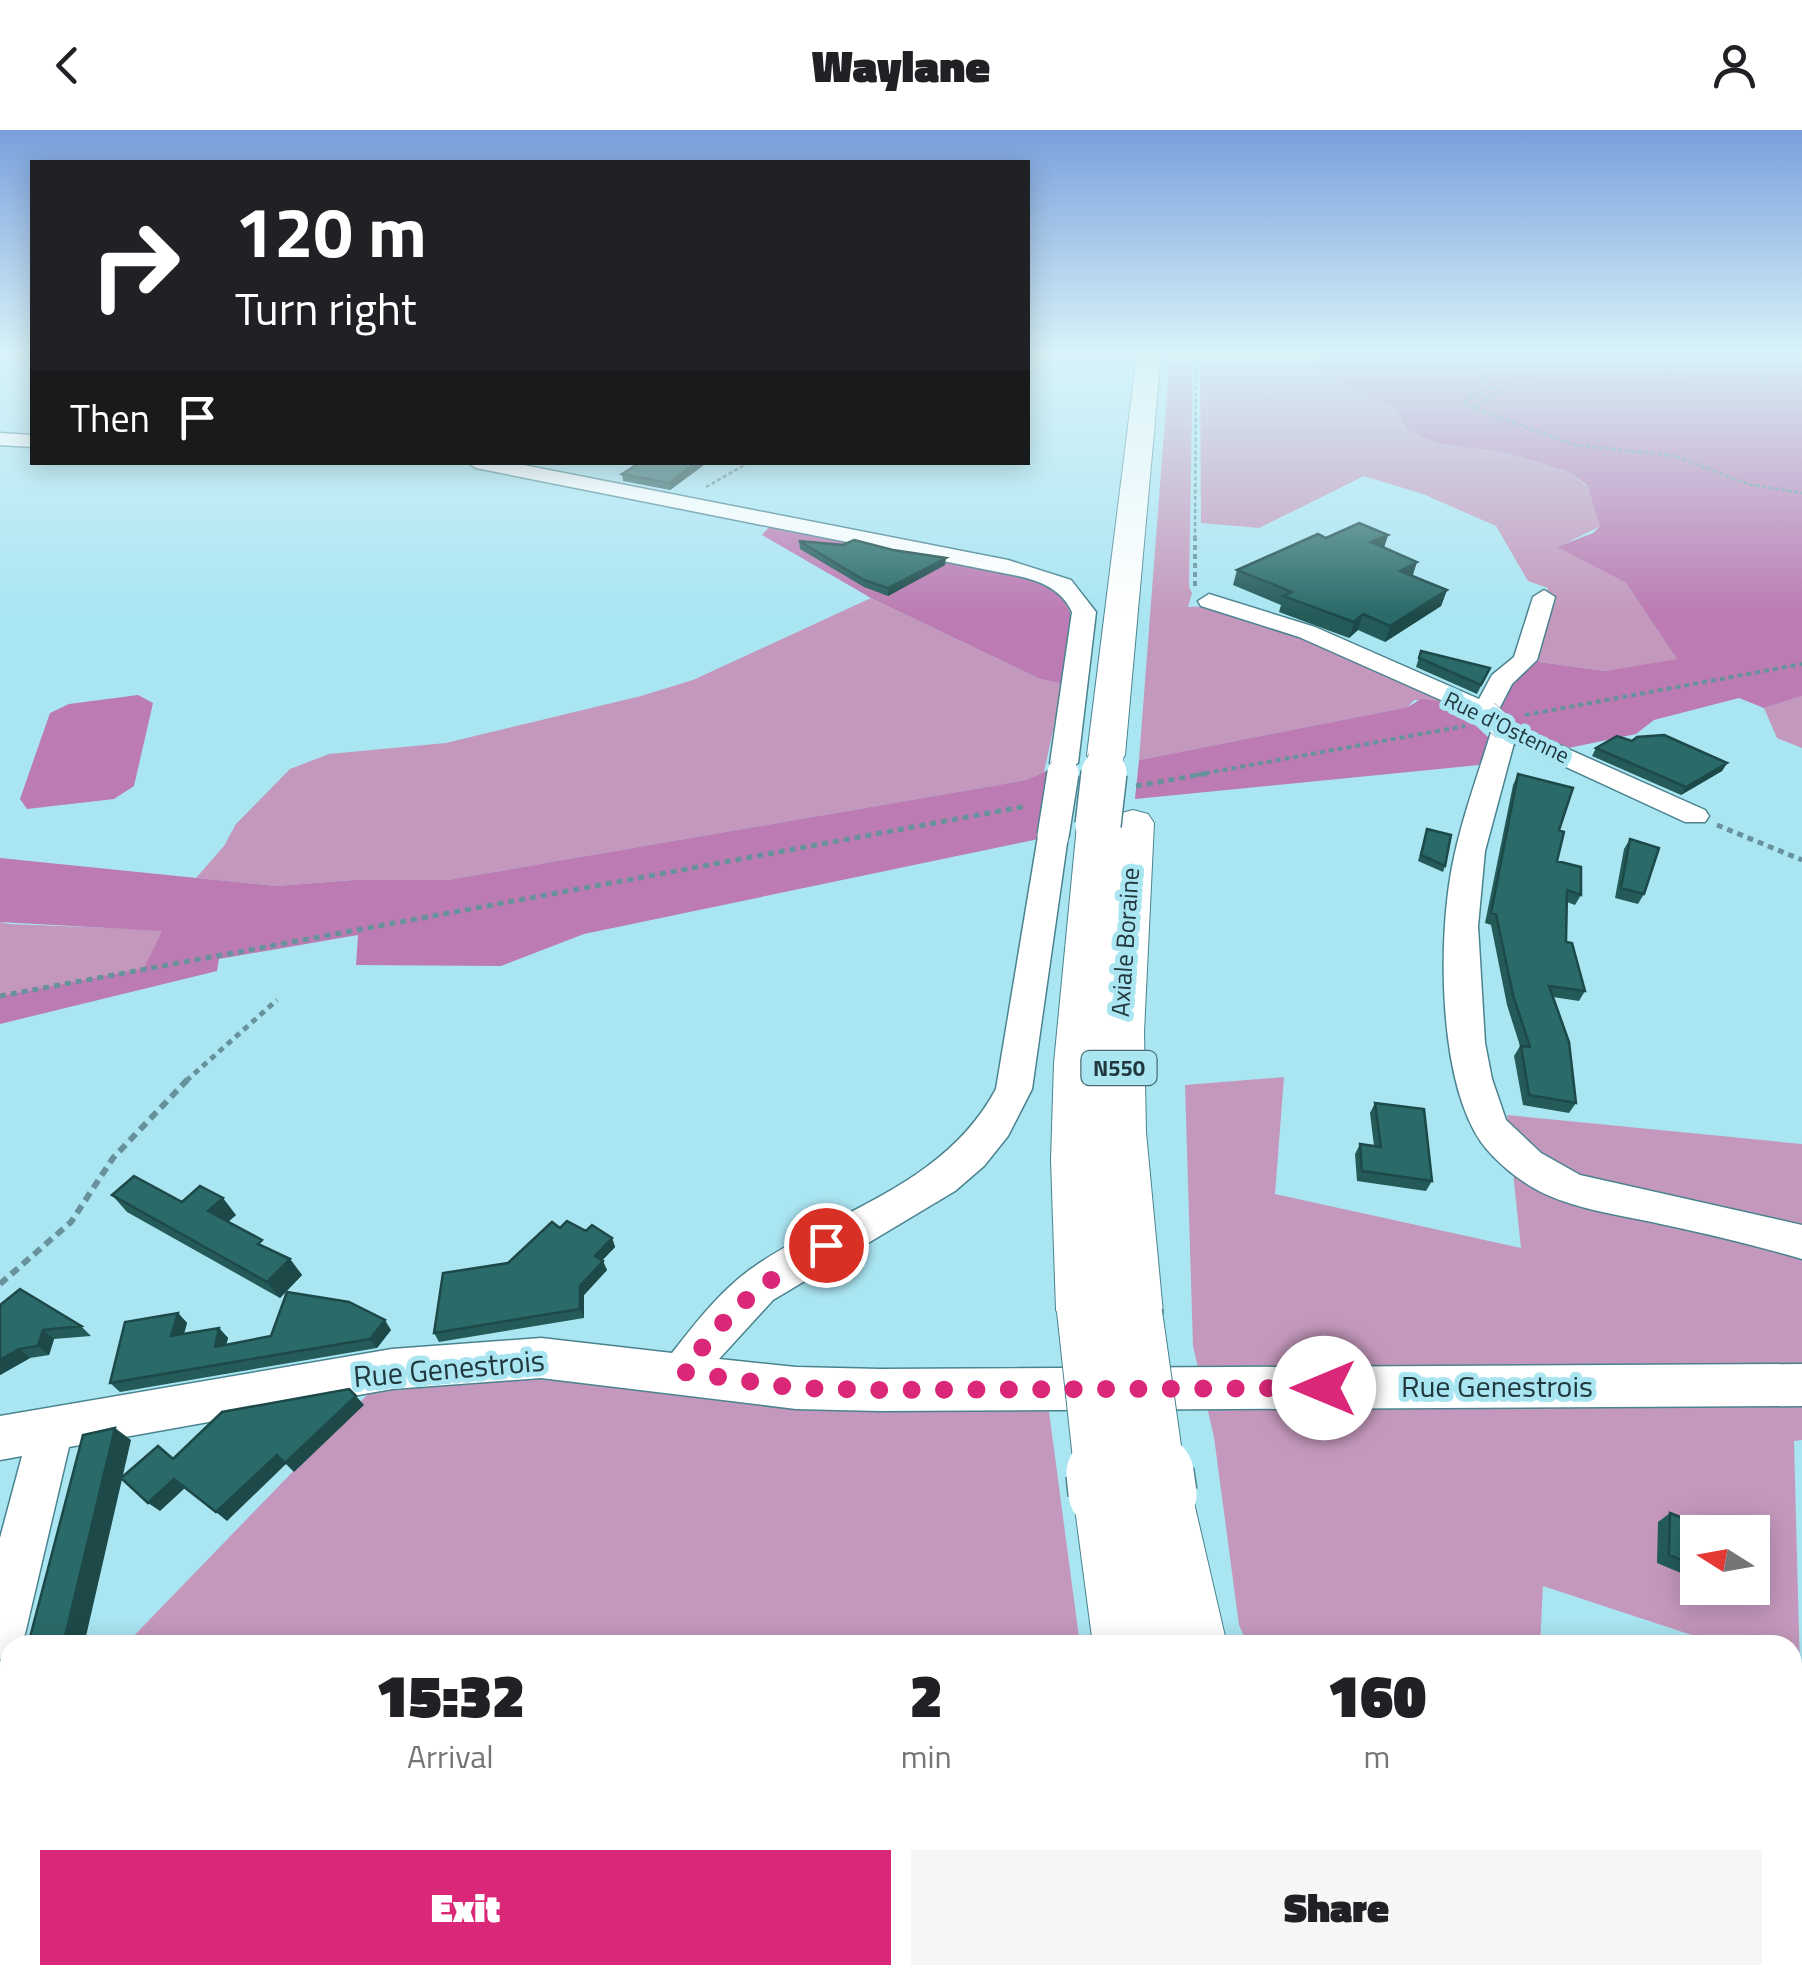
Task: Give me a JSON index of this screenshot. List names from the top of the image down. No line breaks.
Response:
{"streets":{"highway":["Axiale Boraine","N550"],"street":["Rue d'Ostenne","Rue Genestrois"]},"north":"left","page":{"header":"Waylane","turn":["120 m","Turn right"],"then":"Then","eta":["15:32","Arrival","2","min","160","m"],"buttons":["Exit","Share"]}}
